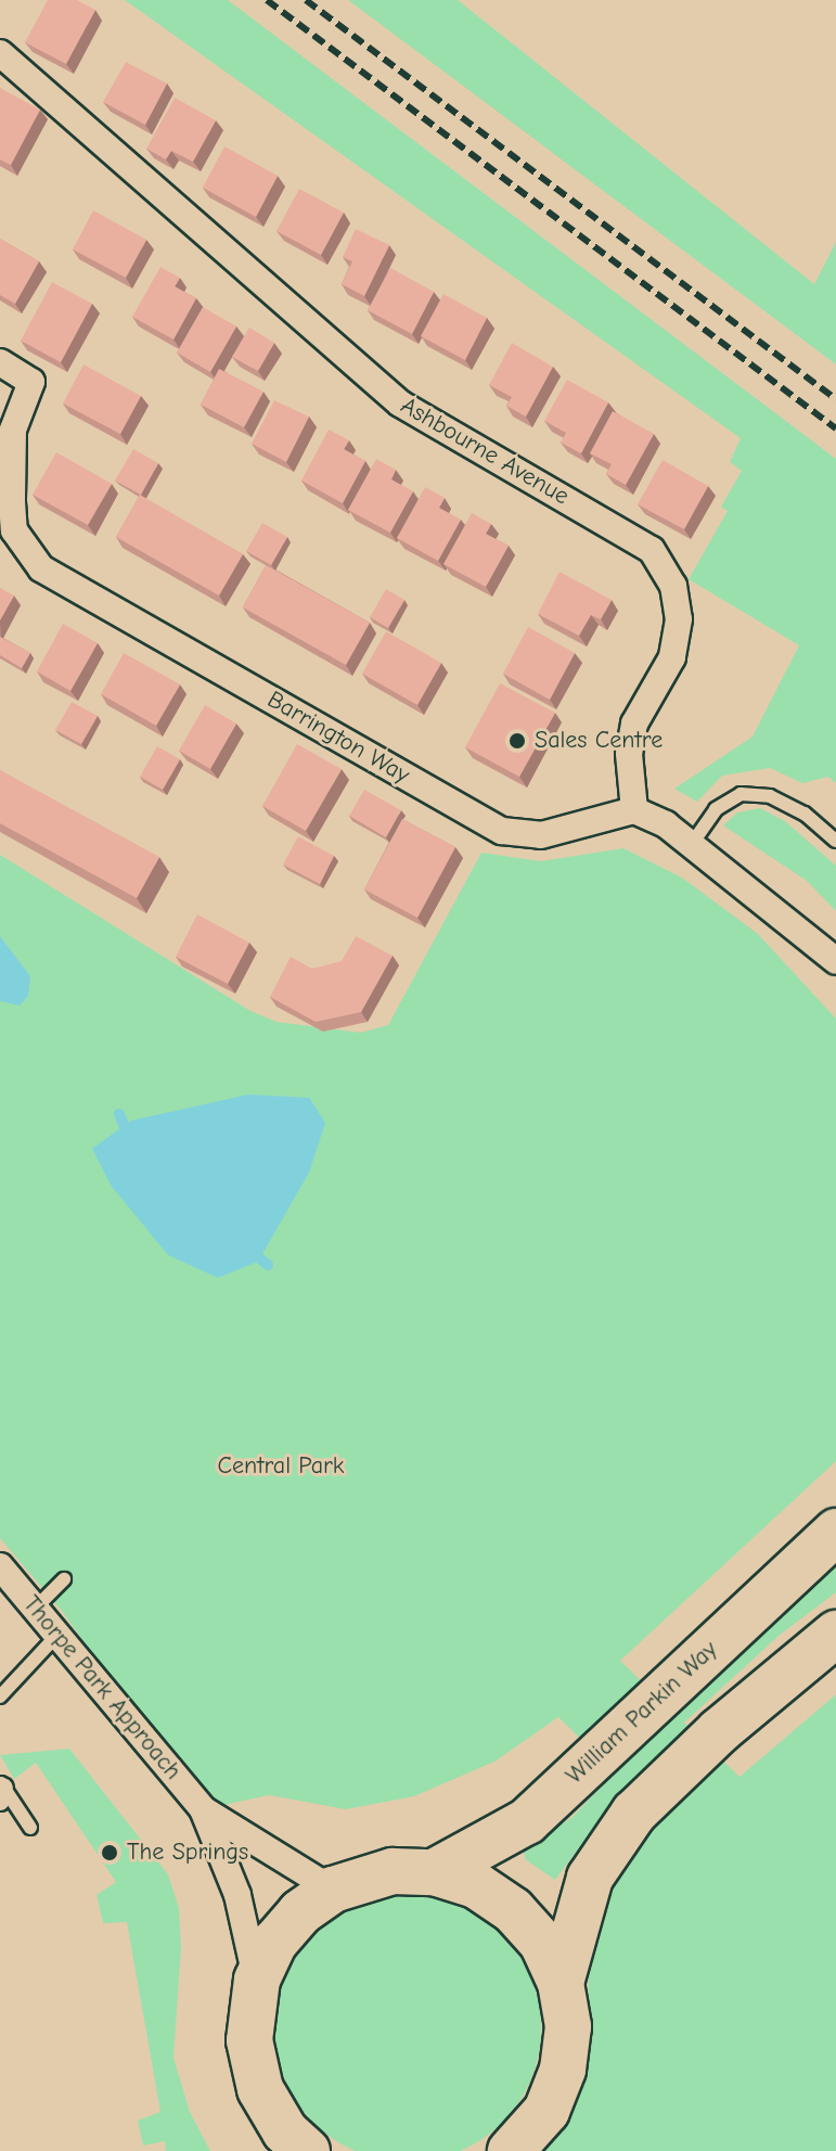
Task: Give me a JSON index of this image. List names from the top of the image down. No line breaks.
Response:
{"streets":{"highway":["William Parkin Way"],"street":["Ashbourne Avenue","Barrington Way","Thorpe Park Approach"]},"crossings":[["Ashbourne Avenue","Barrington Way"]],"parks":["Central Park"],"places":["Sales Centre","The Springs"]}
